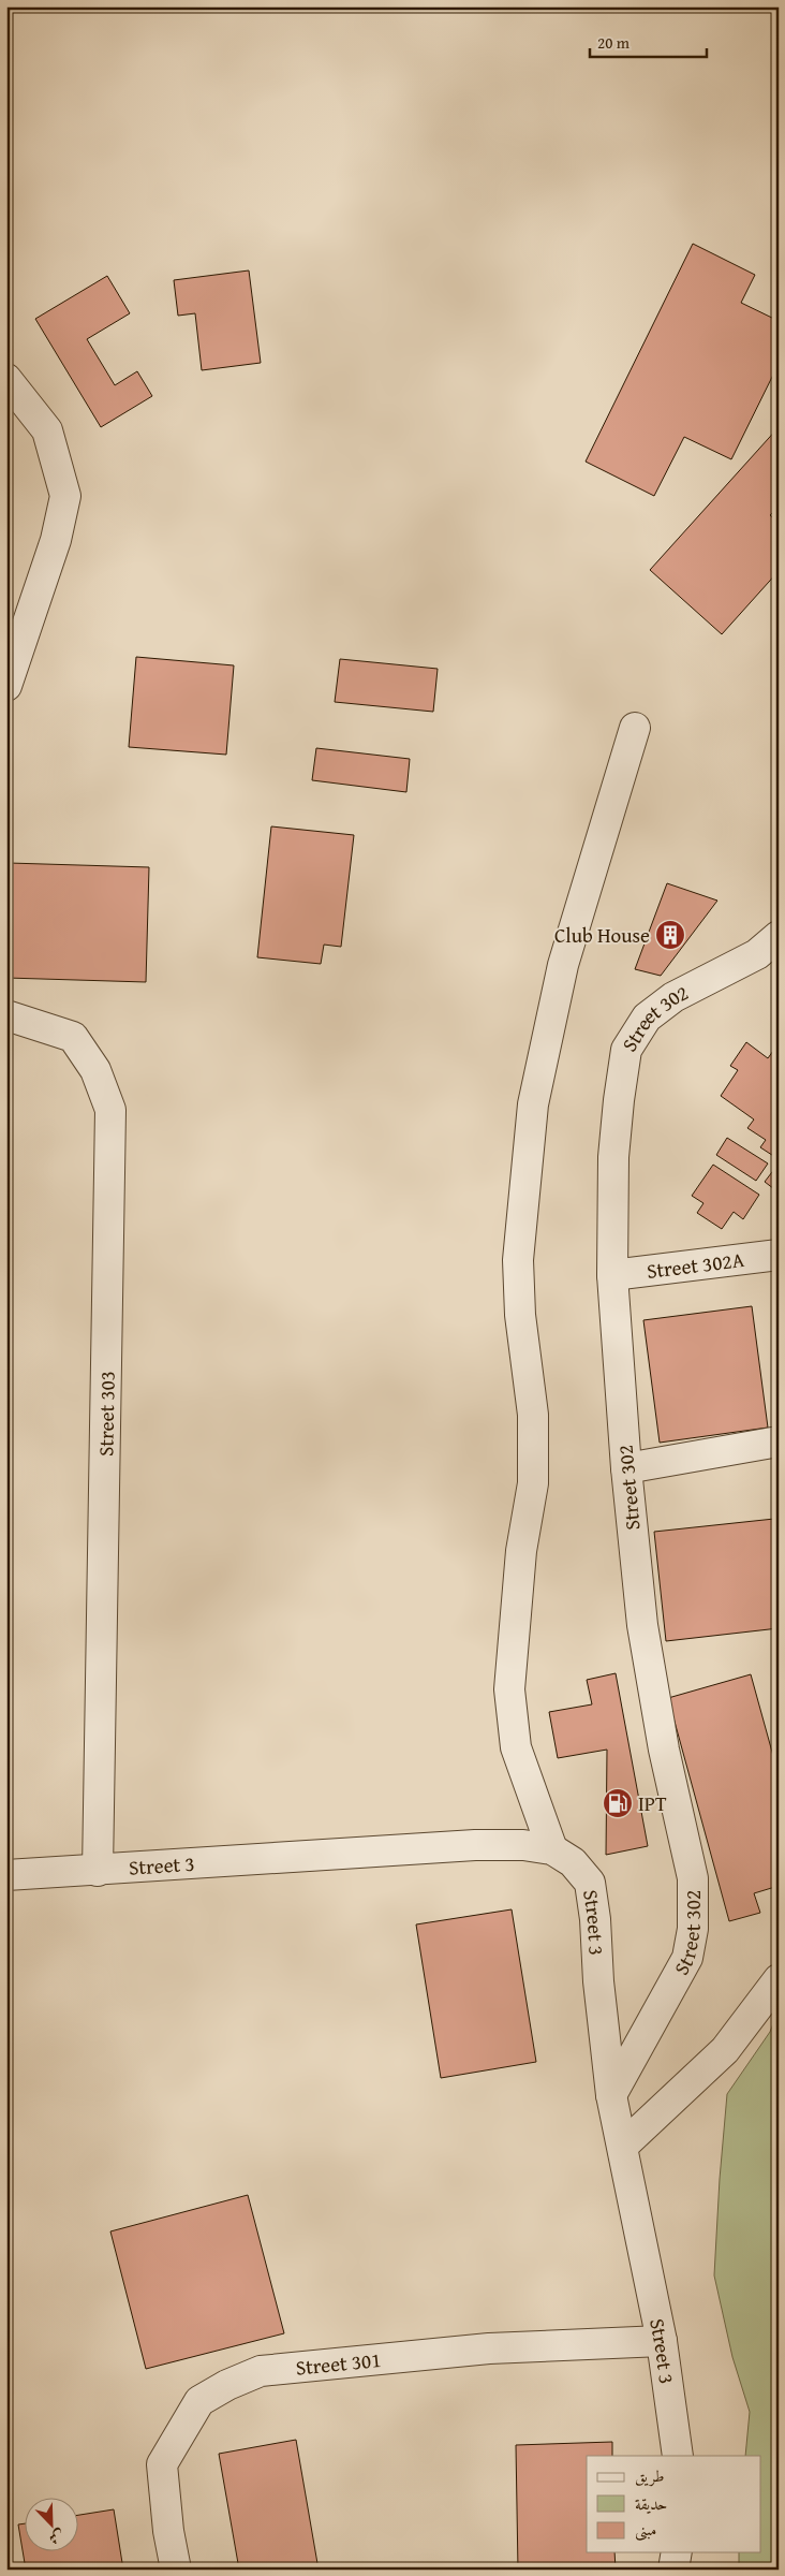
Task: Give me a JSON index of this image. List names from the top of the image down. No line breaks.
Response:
{"streets":{"street":["Street 302","Street 302A","Street 303","Street 3","Street 301"]},"crossings":[["Street 302","Street 302A"],["Street 302","Street 3"],["Street 303","Street 3"],["Street 3","Street 301"]],"places":{"building":["Club House"],"fuel station":["IPT"]},"legend":["طريق","حديقة","مبنى"],"scale_bar":"20 m","north":"bottom right"}
